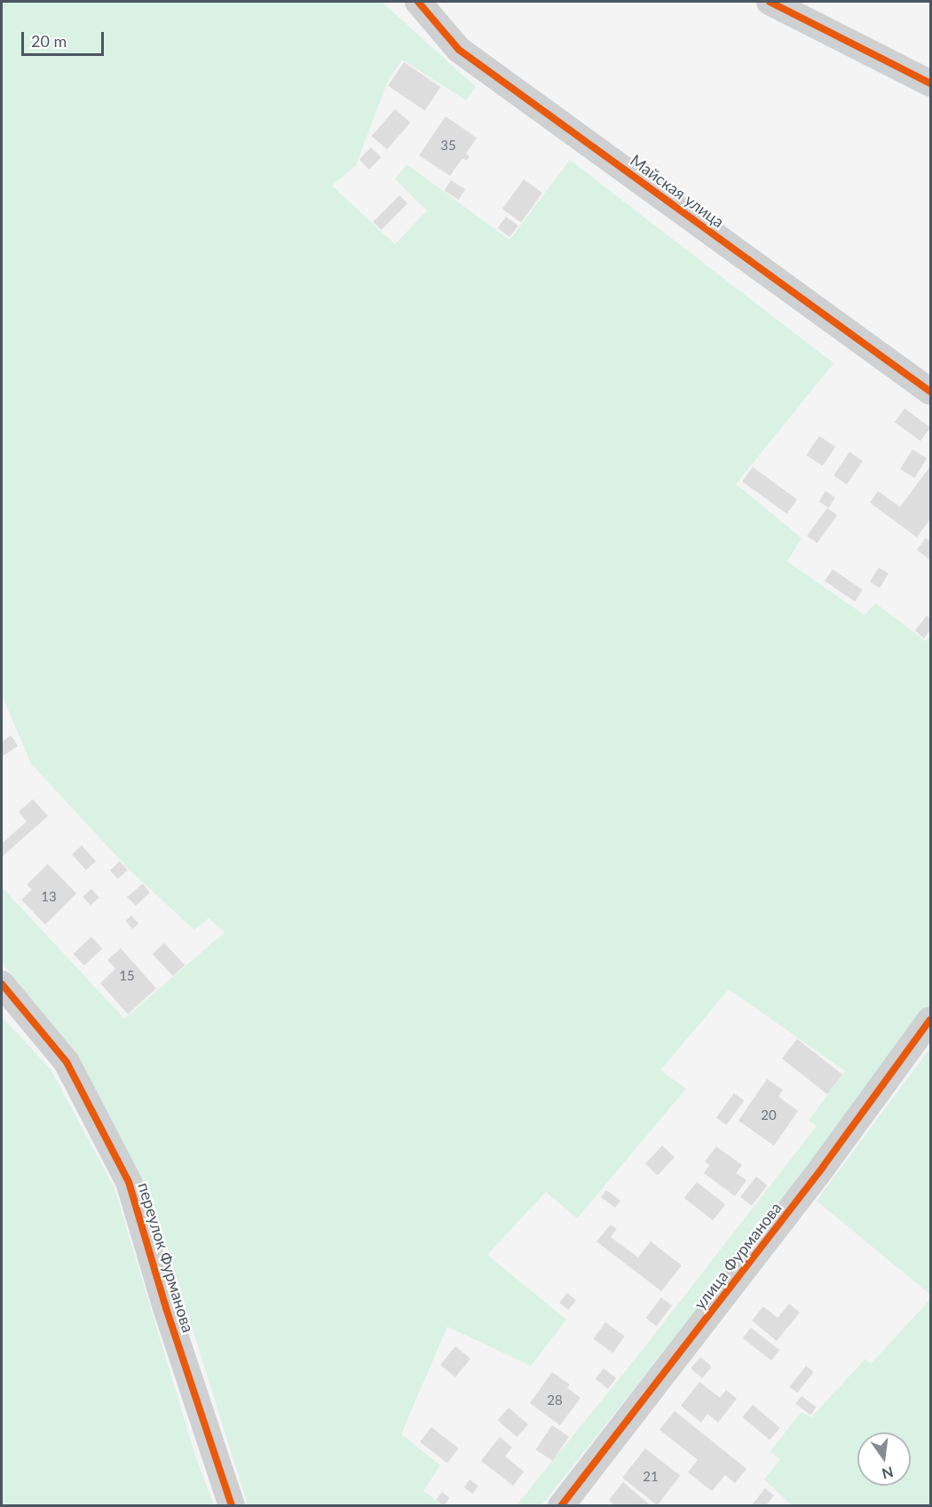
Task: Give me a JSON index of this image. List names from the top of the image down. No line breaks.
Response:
{"streets":{"street":["Майская улица","улица Фурманова","переулок Фурманова"]},"house_numbers":["35","13","15","20","28","21"],"scale_bar":"20 m","north":"bottom"}
